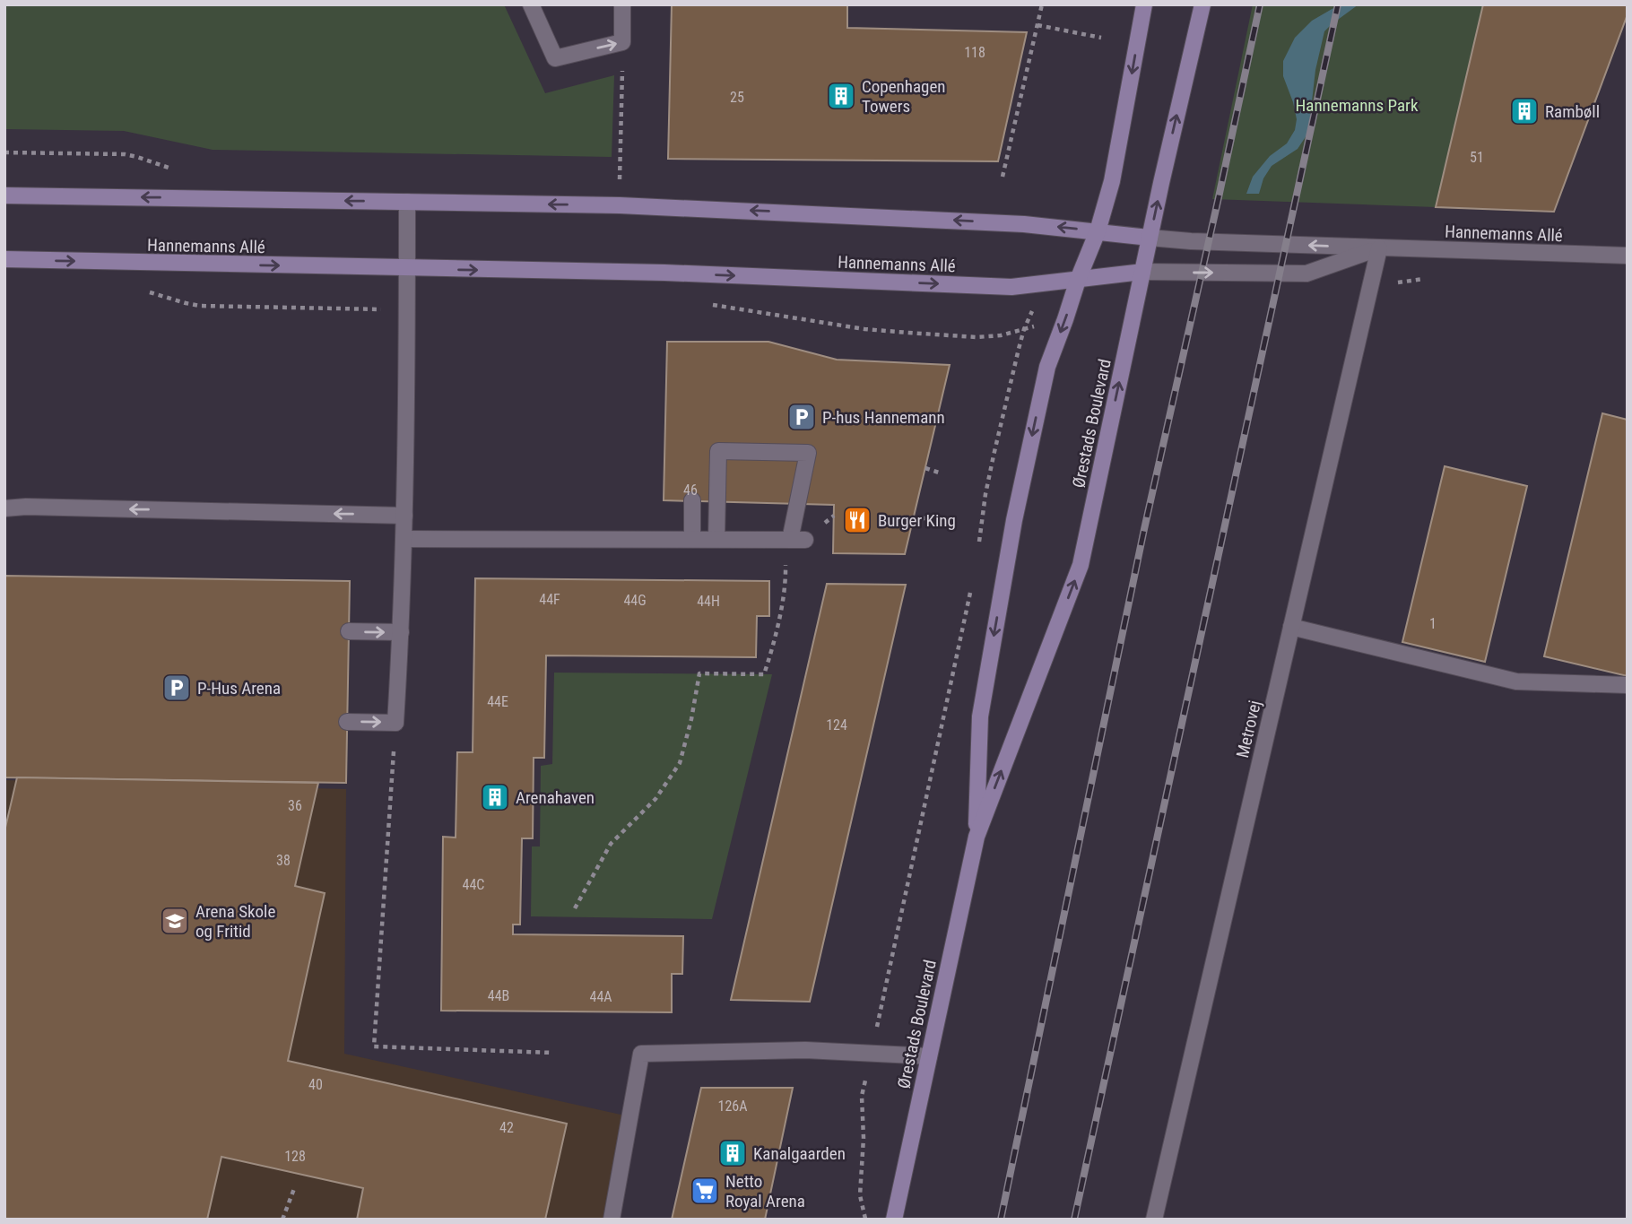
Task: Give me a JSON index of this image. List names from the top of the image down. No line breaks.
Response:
{"streets":{"street":["Hannemanns Allé","Ørestads Boulevard","Metrovej"]},"crossings":[["Hannemanns Allé","Ørestads Boulevard"],["Hannemanns Allé","Metrovej"]],"parks":["Hannemanns Park"],"places":{"building":["Copenhagen Towers","Rambøll","Arenahaven","Kanalgaarden"],"parking":["P-hus Hannemann","P-Hus Arena"],"restaurant":["Burger King"],"school or university":["Arena Skole og Fritid"],"supermarket":["Netto Royal Arena"]},"house_numbers":["118","25","51","46","44F","44G","44H","1","44E","124","36","38","44C","44B","44A","40","126A","42","128"]}
